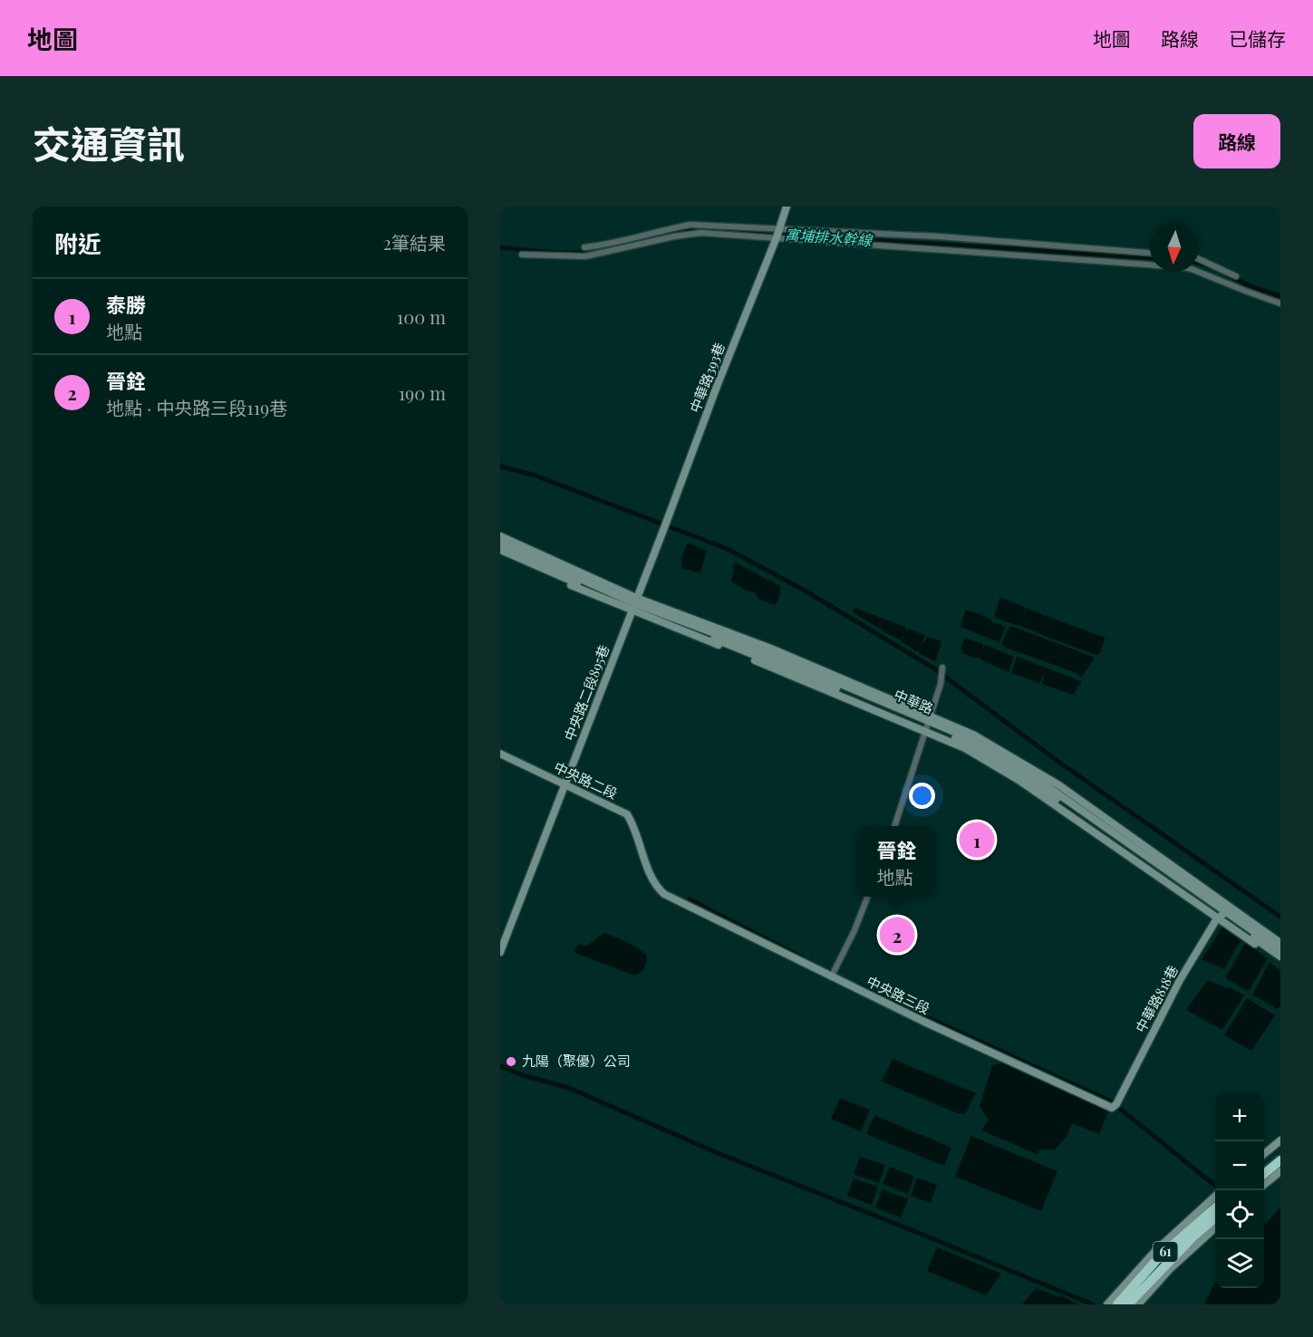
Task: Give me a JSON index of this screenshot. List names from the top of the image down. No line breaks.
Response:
{"streets":{"highway":["61"],"main road":["中華路393巷","中央路二段895巷","中華路","中央路二段","中央路三段","中華路818巷"]},"crossings":[["中華路393巷","中央路二段895巷"],["中華路393巷","中華路"],["中央路二段895巷","中華路"],["中央路二段895巷","中央路二段"],["中華路","中華路818巷"],["中央路二段","中央路三段"],["中央路三段","中華路818巷"]],"water":["寓埔排水幹線"],"places":["九陽（聚優）公司"],"north":"bottom","page":{"header":"地圖","nav":["地圖","路線","已儲存"],"title":"交通資訊","buttons":"路線","heading":["附近","2筆結果"],"list":[{"mark":"1","name":"泰勝","note":"地點","value":"100 m"},{"mark":"2","name":"晉銓","note":"地點 · 中央路三段119巷","value":"190 m"}],"pins":["1","2"],"popup":["晉銓","地點"],"map_buttons":["+","−"]}}
